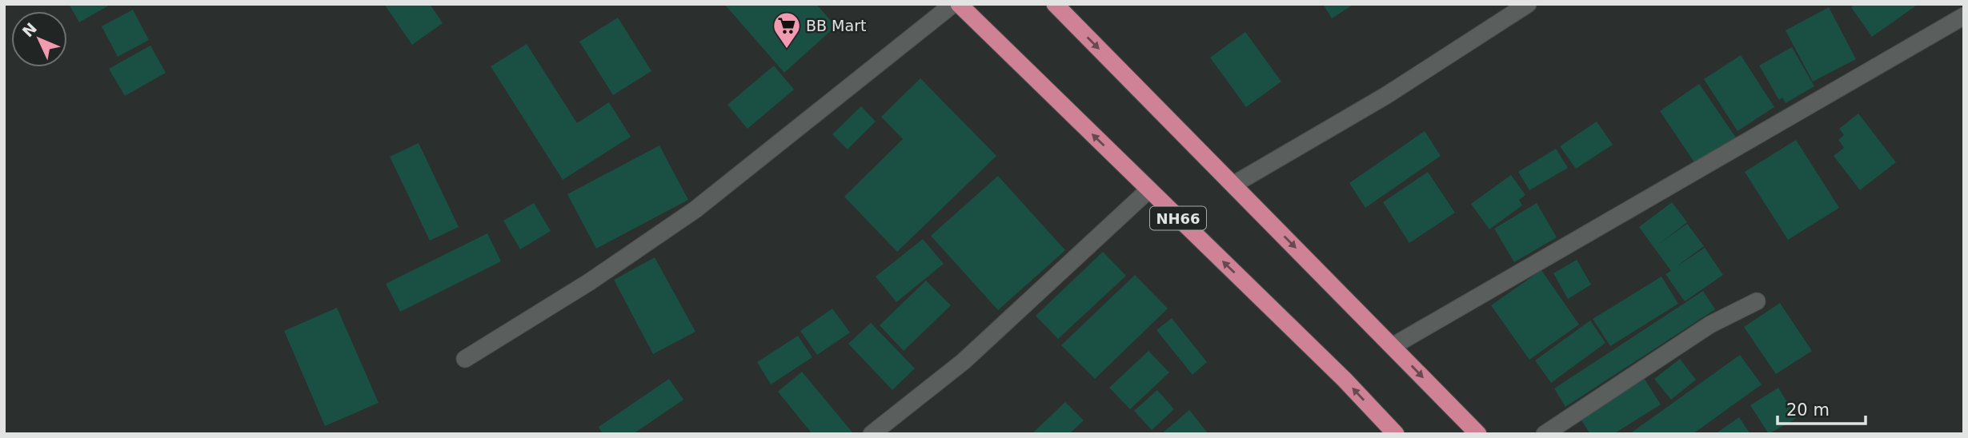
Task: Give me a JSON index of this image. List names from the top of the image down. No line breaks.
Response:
{"streets":{"highway":["NH66"]},"places":{"supermarket":["BB Mart"]},"scale_bar":"20 m","north":"top left"}
